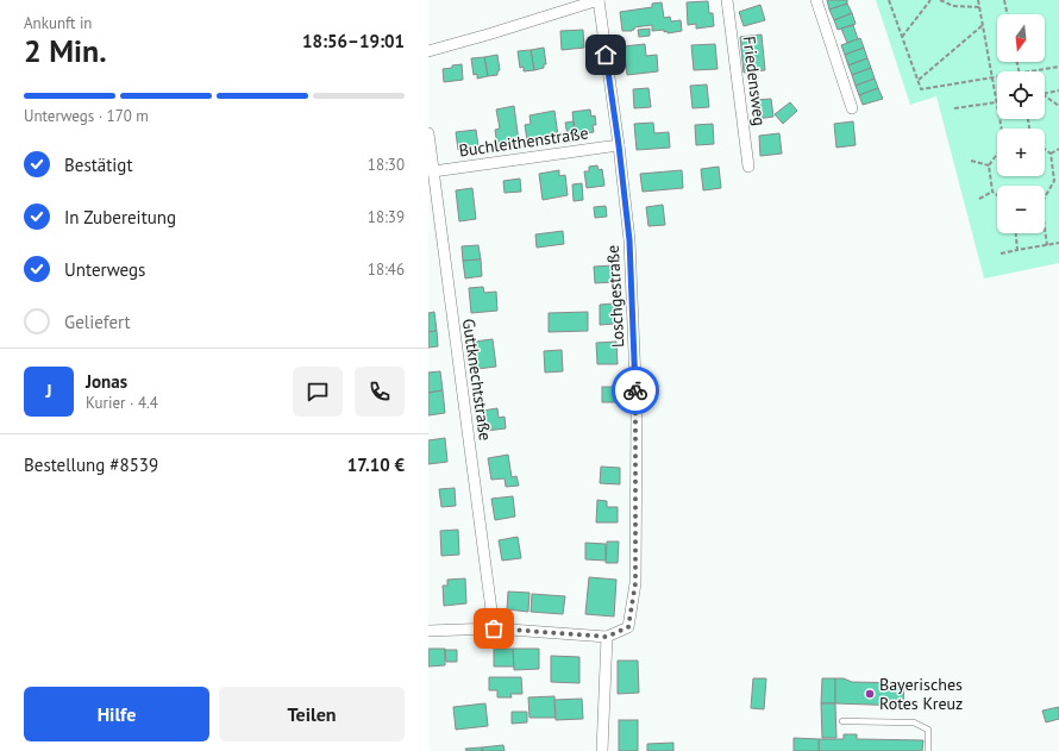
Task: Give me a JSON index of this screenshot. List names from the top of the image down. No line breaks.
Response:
{"streets":{"street":["Friedensweg","Buchleithenstraße","Loschgestraße","Guttknechtstraße"]},"crossings":[["Buchleithenstraße","Loschgestraße"],["Buchleithenstraße","Guttknechtstraße"]],"places":["Bayerisches Rotes Kreuz"],"north":"bottom","page":{"heading":["2 Min.","Ankunft in","18:56–19:01"],"panel":["Jonas","Kurier · 4.4","Bestellung #8539","17.10 €"],"map_buttons":["+","−"],"bar":"Unterwegs · 170 m","list":[["Bestätigt","18:30"],["In Zubereitung","18:39"],["Unterwegs","18:46"],"Geliefert"],"round":"J","buttons":["Hilfe","Teilen"]}}
